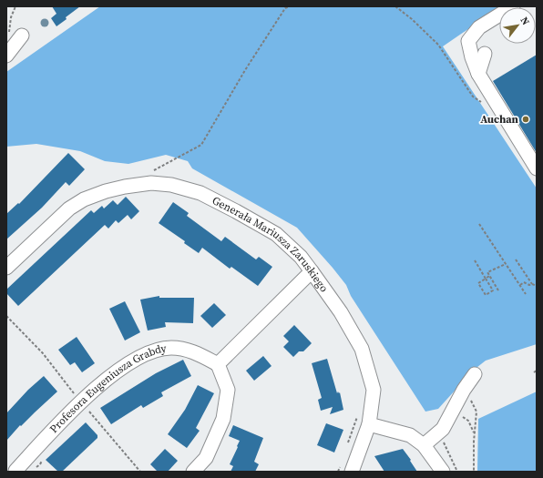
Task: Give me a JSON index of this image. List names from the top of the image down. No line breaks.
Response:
{"streets":{"street":["Generała Mariusza Zaruskiego","Profesora Eugeniusza Grabdy"]},"places":["Auchan"],"north":"top right"}
